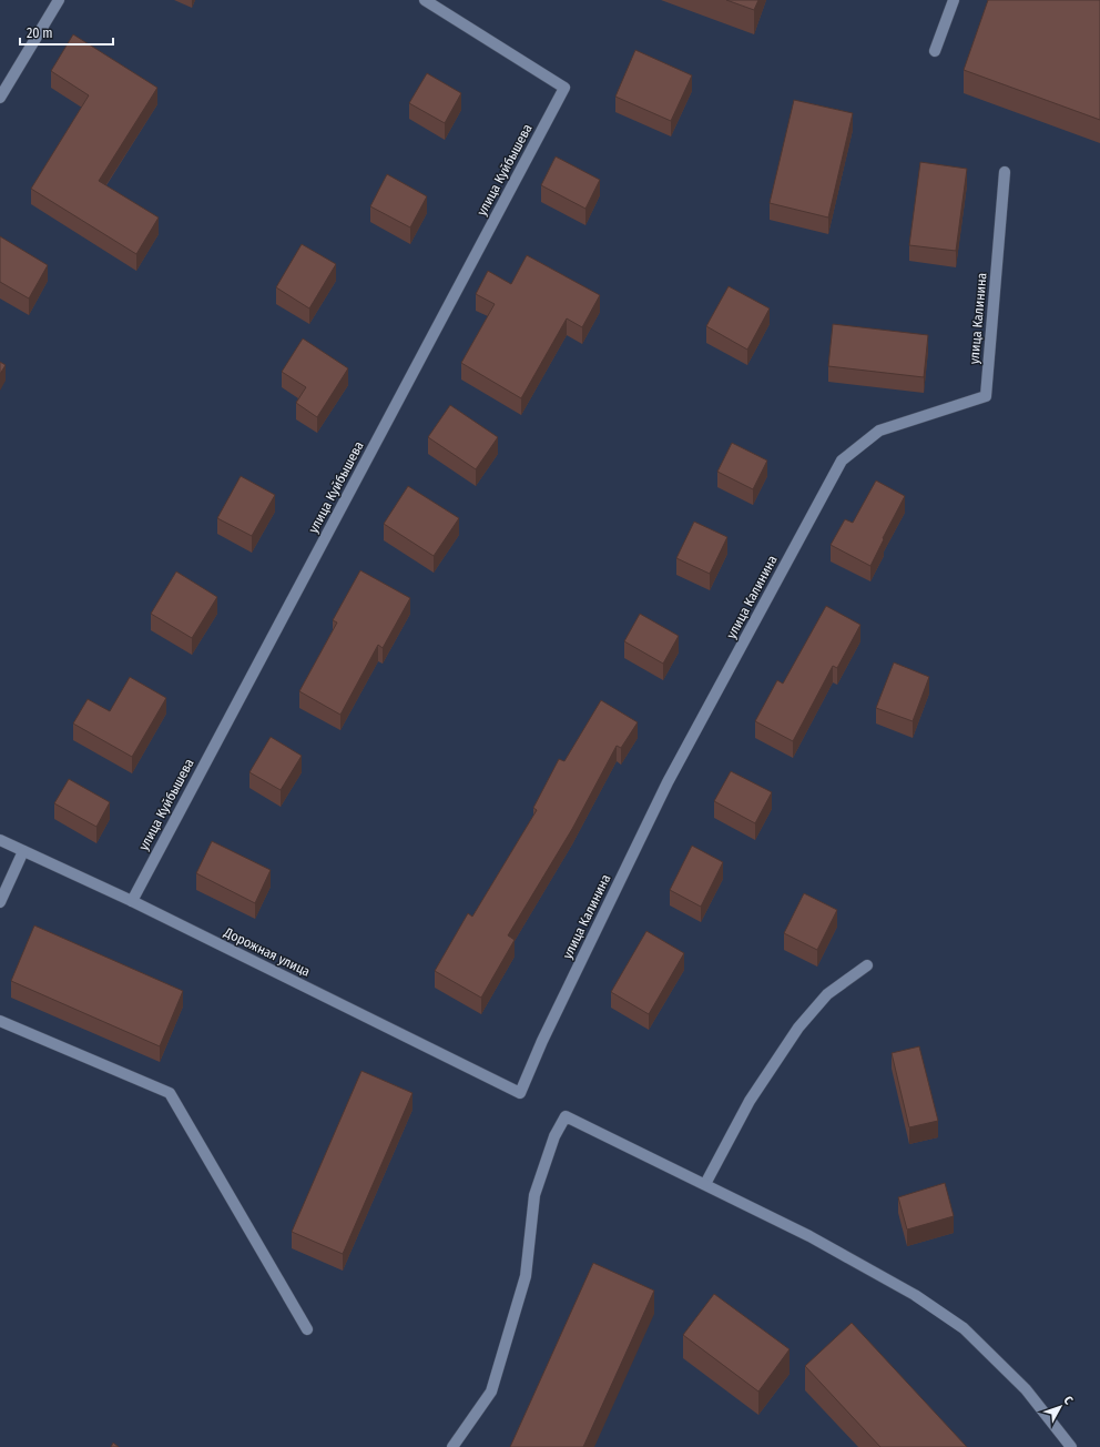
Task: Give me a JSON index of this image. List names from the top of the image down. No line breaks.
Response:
{"streets":{"street":["улица Куйбышева","улица Калинина","Дорожная улица"]},"crossings":[["улица Куйбышева","Дорожная улица"],["улица Калинина","Дорожная улица"]],"scale_bar":"20 m","north":"top right"}
